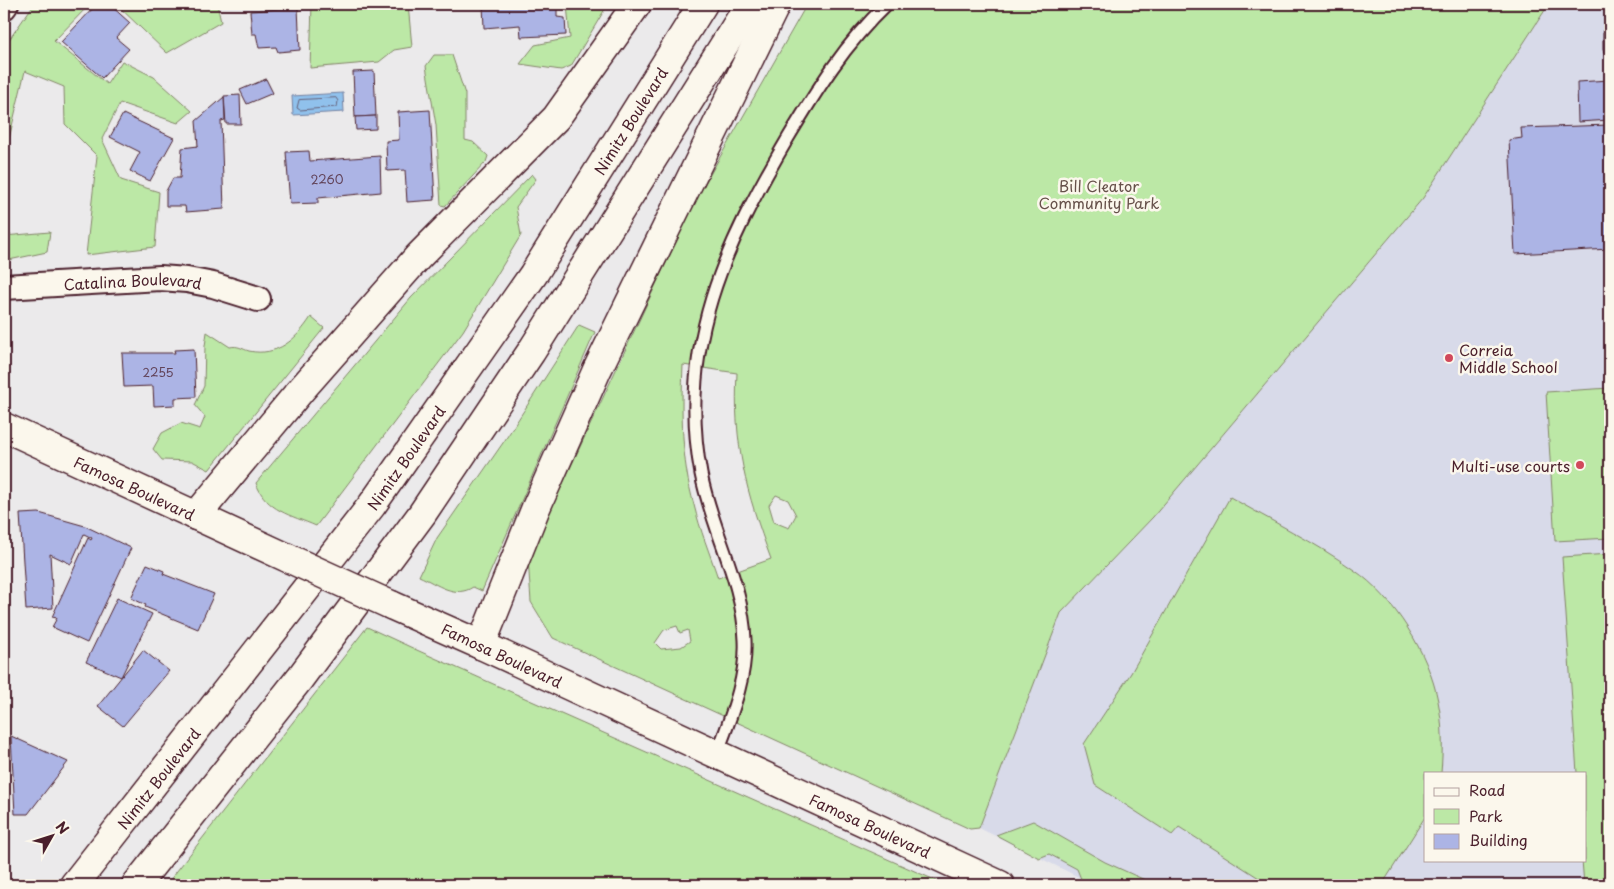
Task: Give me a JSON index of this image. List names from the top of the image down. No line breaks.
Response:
{"streets":{"main road":["Nimitz Boulevard","Famosa Boulevard"],"street":["Catalina Boulevard"]},"parks":["Bill Cleator Community Park"],"places":["Correia Middle School","Multi-use courts"],"house_numbers":["2260","2255"],"legend":["Road","Park","Building"],"north":"top right"}
